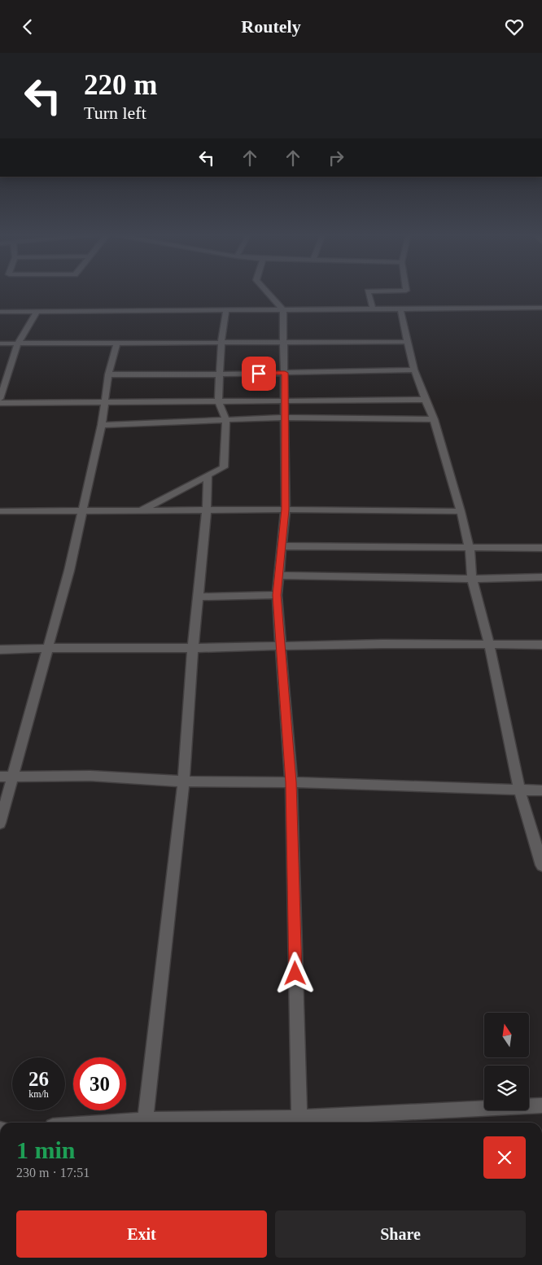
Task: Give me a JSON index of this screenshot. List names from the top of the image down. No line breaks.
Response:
{"north":"top","page":{"header":"Routely","turn":["220 m","Turn left"],"speed":"26 km/h","limit":"30","heading":["1 min","230 m · 17:51"],"buttons":["Exit","Share"]}}
